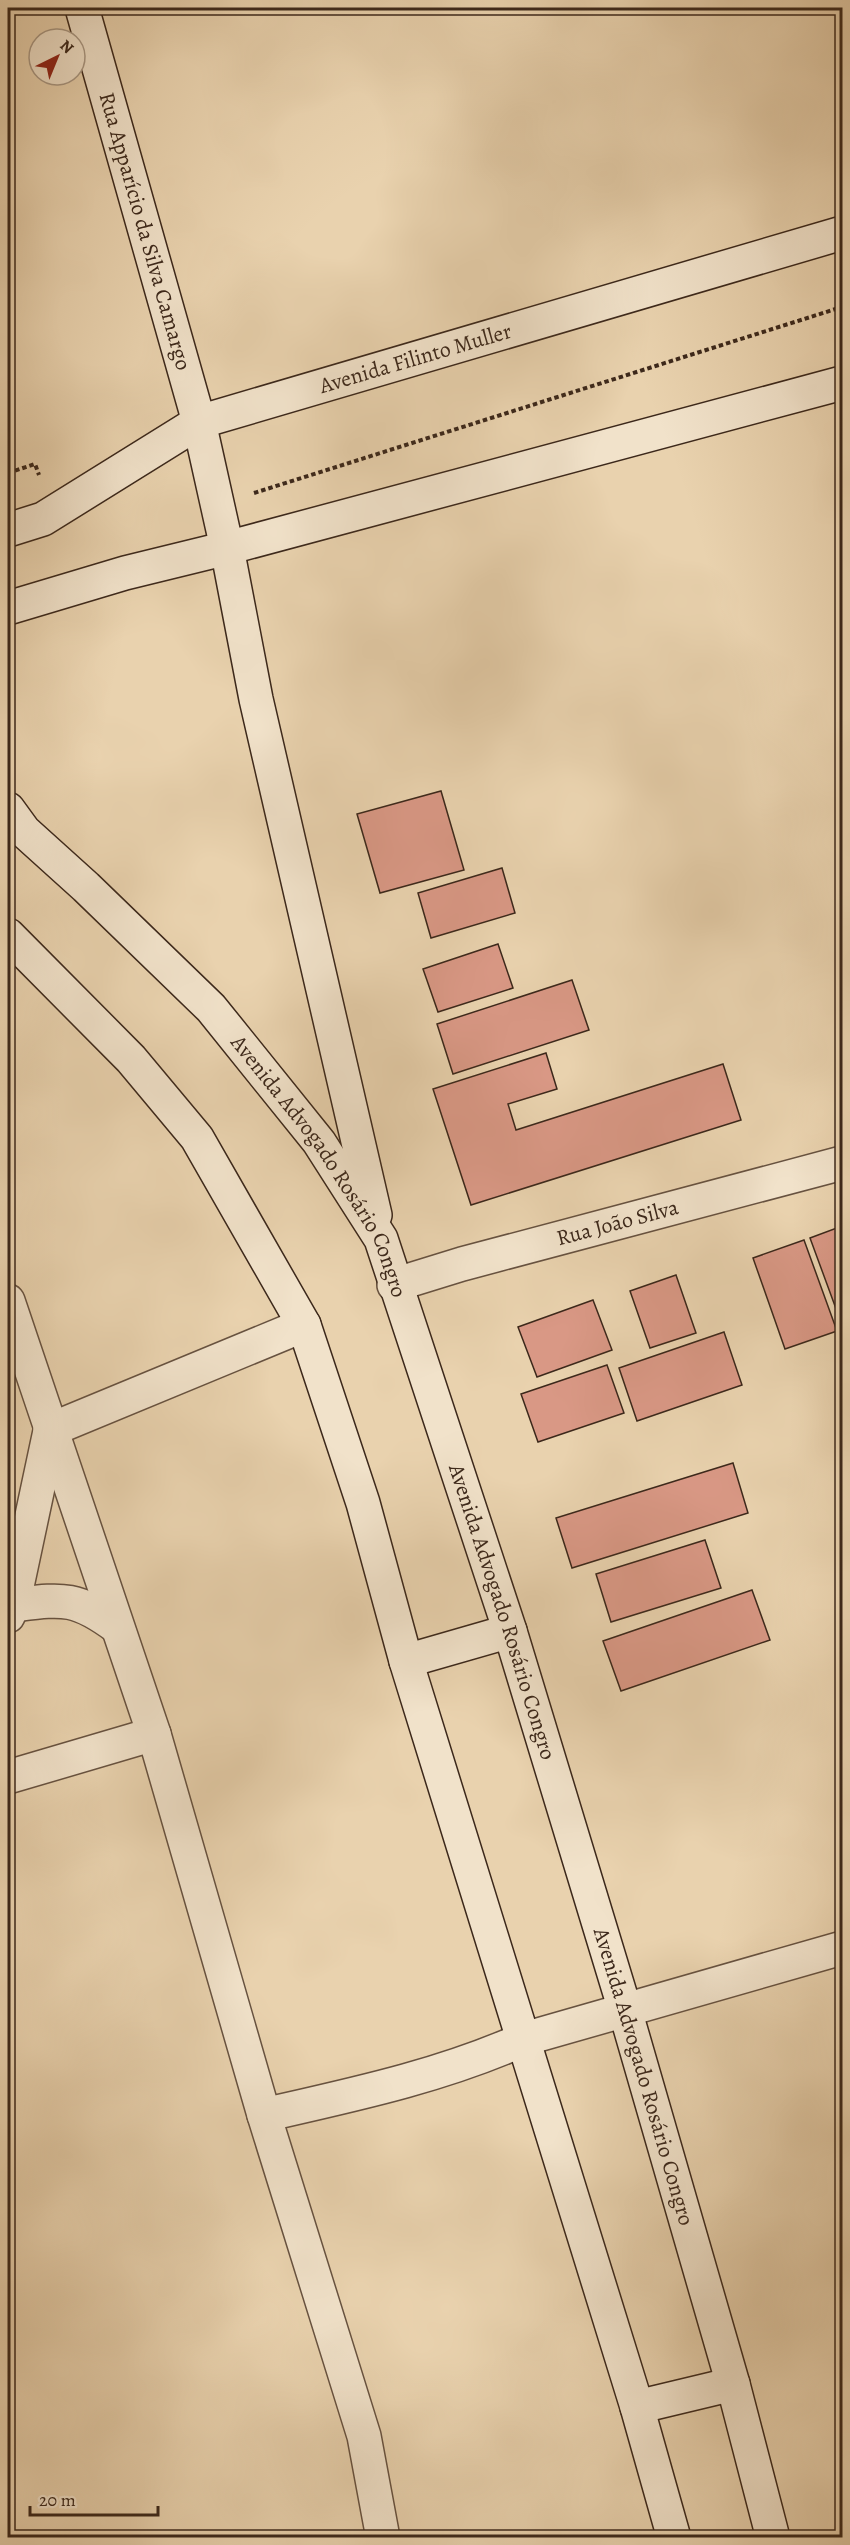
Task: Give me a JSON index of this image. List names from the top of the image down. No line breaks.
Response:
{"streets":{"main road":["Rua Apparício da Silva Camargo","Avenida Filinto Muller","Avenida Advogado Rosário Congro","Rua João Silva"]},"crossings":[["Rua Apparício da Silva Camargo","Avenida Filinto Muller"],["Rua Apparício da Silva Camargo","Avenida Advogado Rosário Congro"],["Avenida Advogado Rosário Congro","Rua João Silva"]],"scale_bar":"20 m","north":"top right"}
